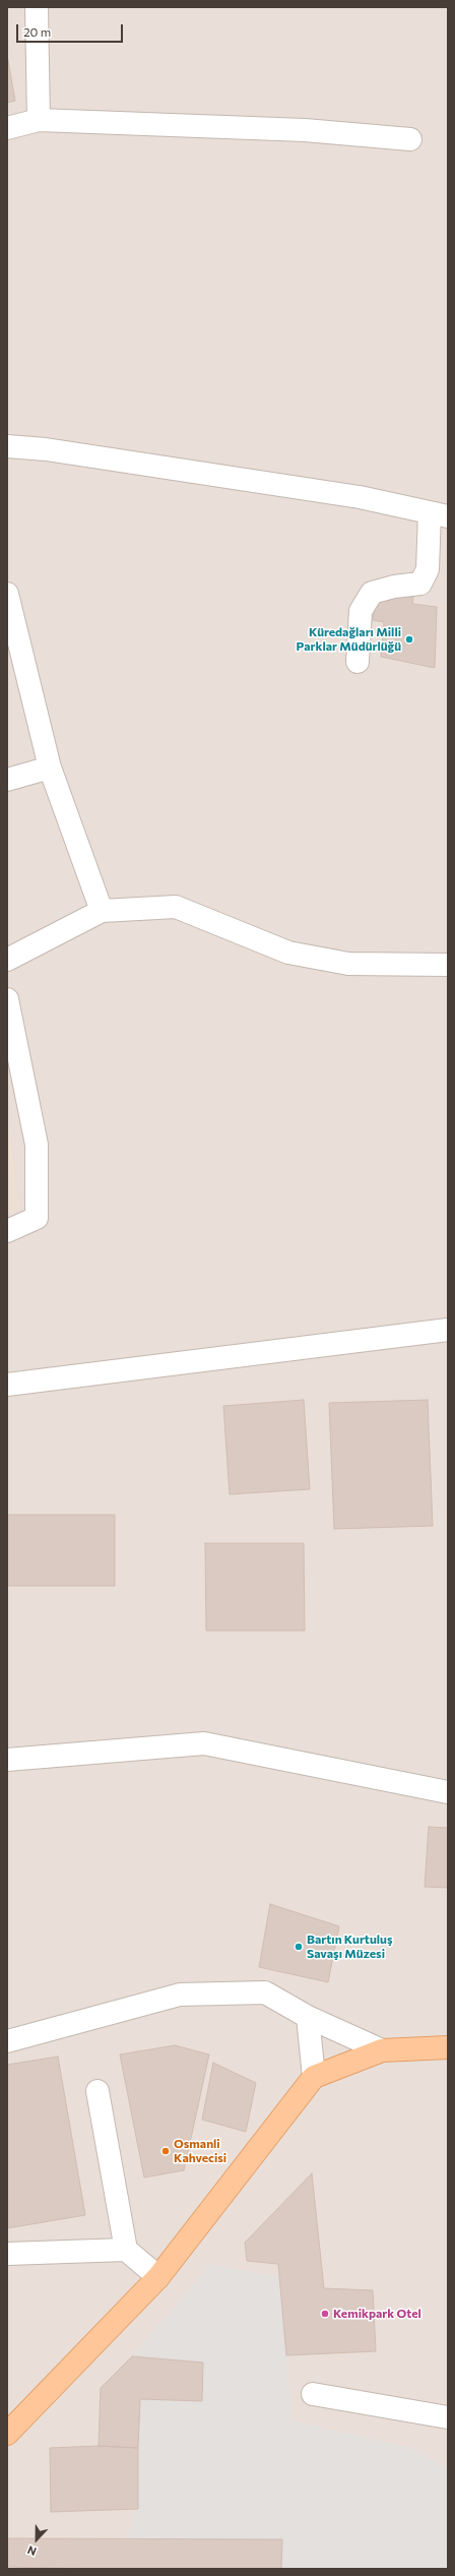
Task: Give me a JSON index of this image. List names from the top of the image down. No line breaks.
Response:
{"places":["Küredağları Milli Parklar Müdürlüğü","Bartın Kurtuluş Savaşı Müzesi","Osmanli Kahvecisi","Kemikpark Otel"],"scale_bar":"20 m","north":"bottom"}
